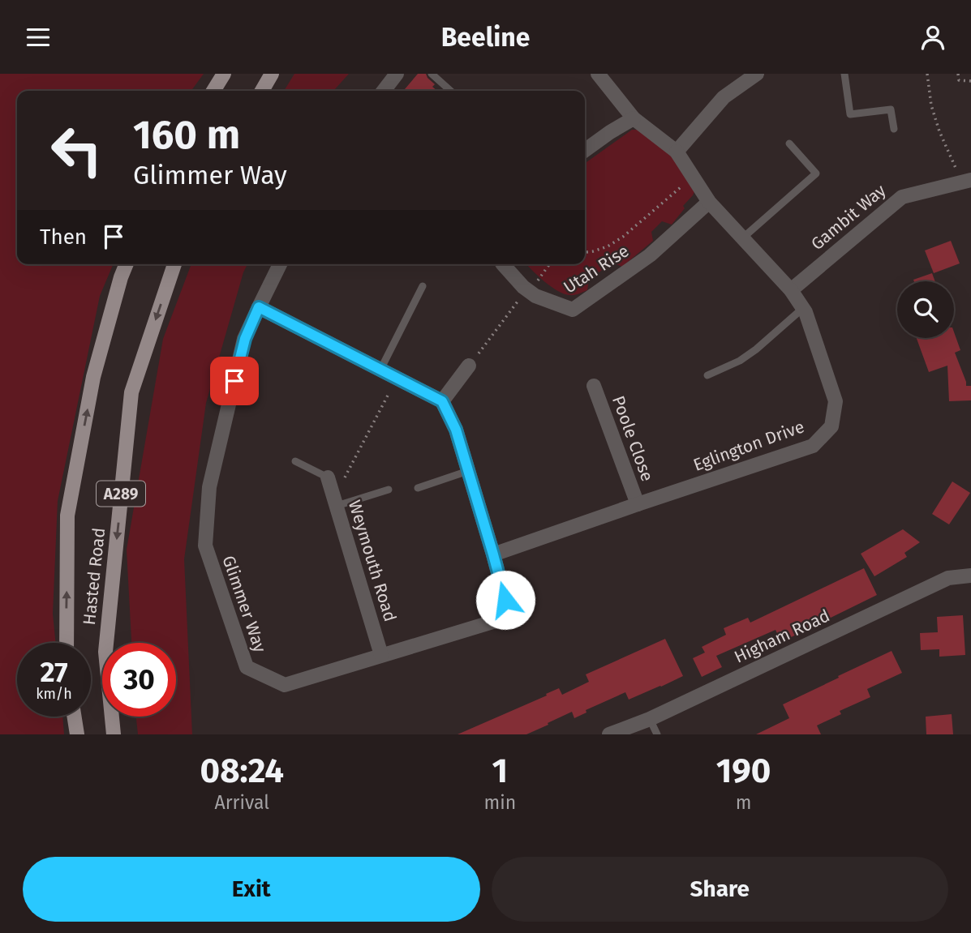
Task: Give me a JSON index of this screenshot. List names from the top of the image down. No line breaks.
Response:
{"streets":{"main road":["A289","Hasted Road"],"street":["Gambit Way","Utah Rise","Poole Close","Eglington Drive","Weymouth Road","Glimmer Way","Higham Road"]},"crossings":[["Gambit Way","Eglington Drive"],["Utah Rise","Eglington Drive"],["Poole Close","Eglington Drive"],["Eglington Drive","Glimmer Way"],["Weymouth Road","Glimmer Way"]],"page":{"header":"Beeline","turn":["160 m","Glimmer Way"],"then":"Then","speed":"27 km/h","limit":"30","eta":["08:24","Arrival","1","min","190","m"],"buttons":["Exit","Share"]}}
